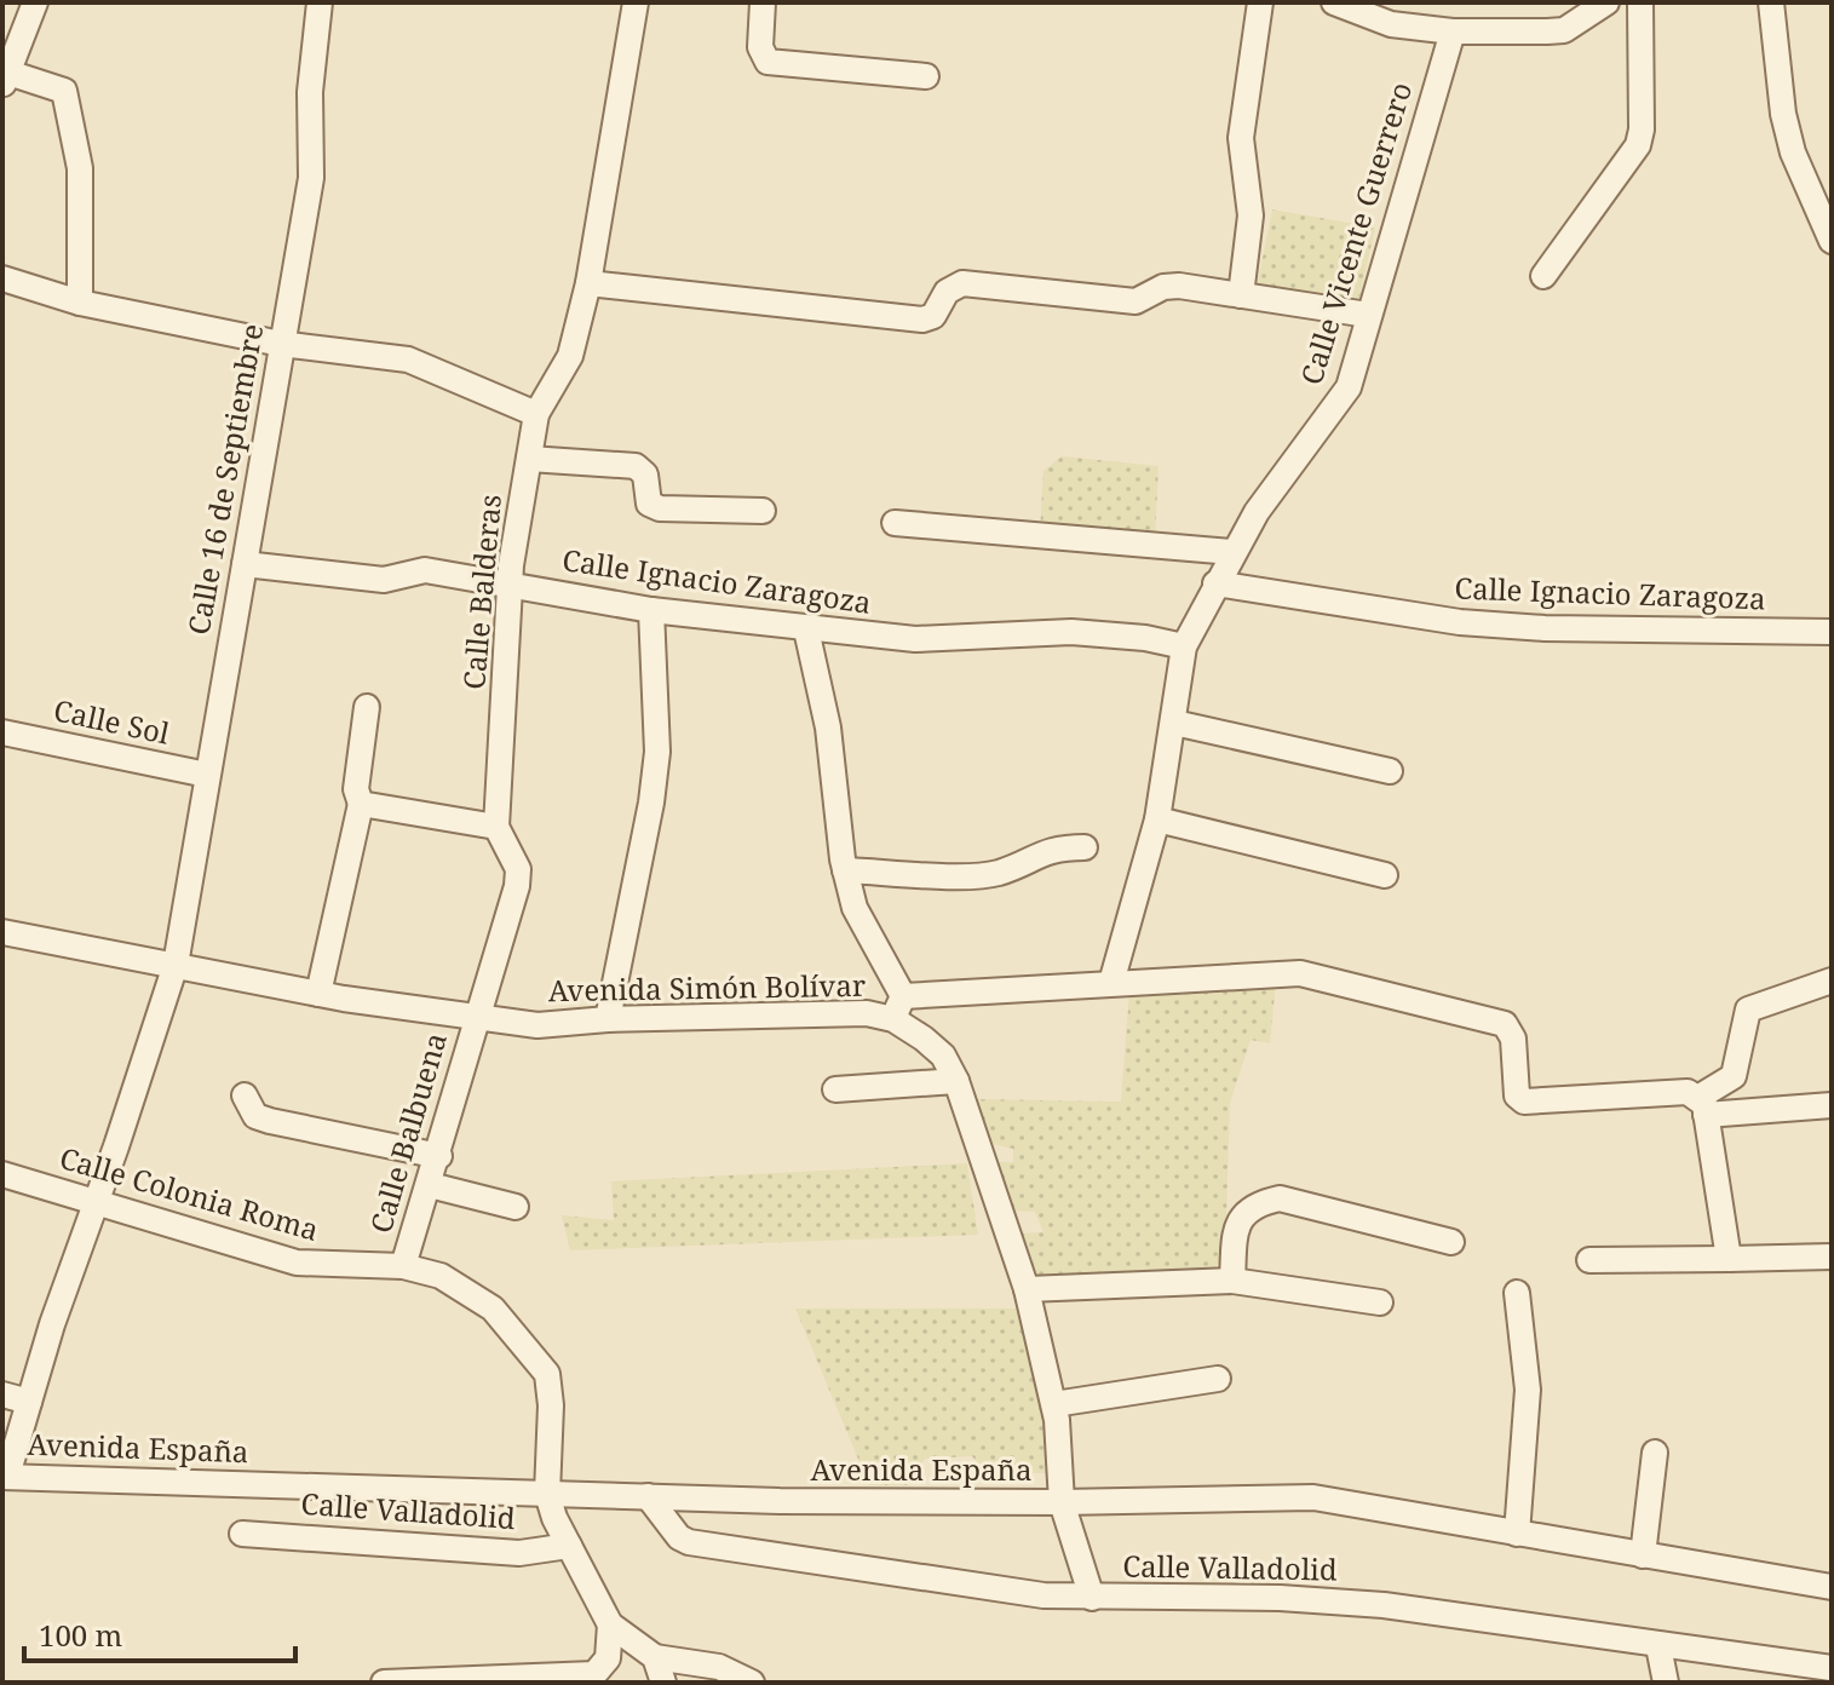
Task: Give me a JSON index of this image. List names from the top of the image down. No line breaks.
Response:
{"streets":{"street":["Calle Vicente Guerrero","Calle 16 de Septiembre","Calle Ignacio Zaragoza","Calle Balderas","Calle Sol","Avenida Simón Bolívar","Calle Balbuena","Calle Colonia Roma","Avenida España","Calle Valladolid"]},"crossings":[["Calle Vicente Guerrero","Calle Ignacio Zaragoza"],["Calle Vicente Guerrero","Avenida Simón Bolívar"],["Calle 16 de Septiembre","Calle Ignacio Zaragoza"],["Calle 16 de Septiembre","Calle Sol"],["Calle 16 de Septiembre","Avenida Simón Bolívar"],["Calle 16 de Septiembre","Calle Colonia Roma"],["Calle 16 de Septiembre","Avenida España"],["Calle Ignacio Zaragoza","Calle Balderas"],["Avenida Simón Bolívar","Calle Balbuena"],["Avenida Simón Bolívar","Avenida España"],["Avenida Simón Bolívar","Calle Valladolid"],["Calle Balbuena","Calle Colonia Roma"],["Calle Colonia Roma","Avenida España"],["Avenida España","Calle Valladolid"]],"scale_bar":"100 m"}
